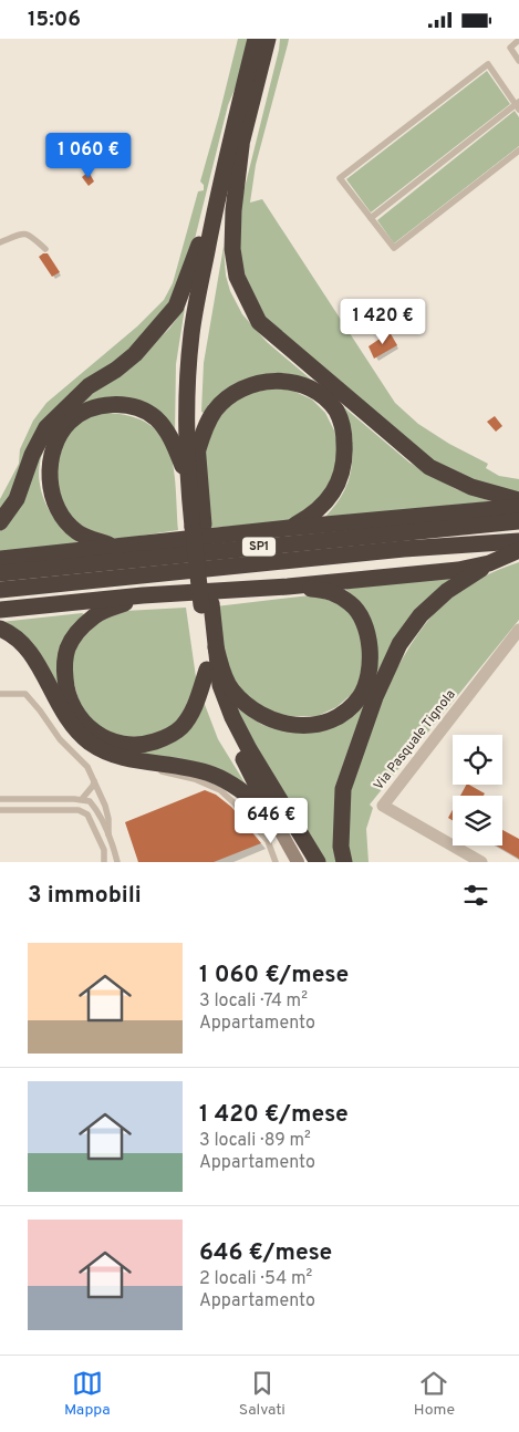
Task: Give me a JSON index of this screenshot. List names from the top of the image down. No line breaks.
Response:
{"streets":{"highway":["SP1"],"street":["Via Pasquale Tignola"]},"page":{"status":"15:06","price":["1 060 €","1 420 €","646 €"],"heading":"3 immobili","list":[{"name":"1 060 €/mese","note":"3 locali · 74 m² · Appartamento"},{"name":"1 420 €/mese","note":"3 locali · 89 m² · Appartamento"},{"name":"646 €/mese","note":"2 locali · 54 m² · Appartamento"}],"tabs":["Mappa","Salvati","Home"]}}
